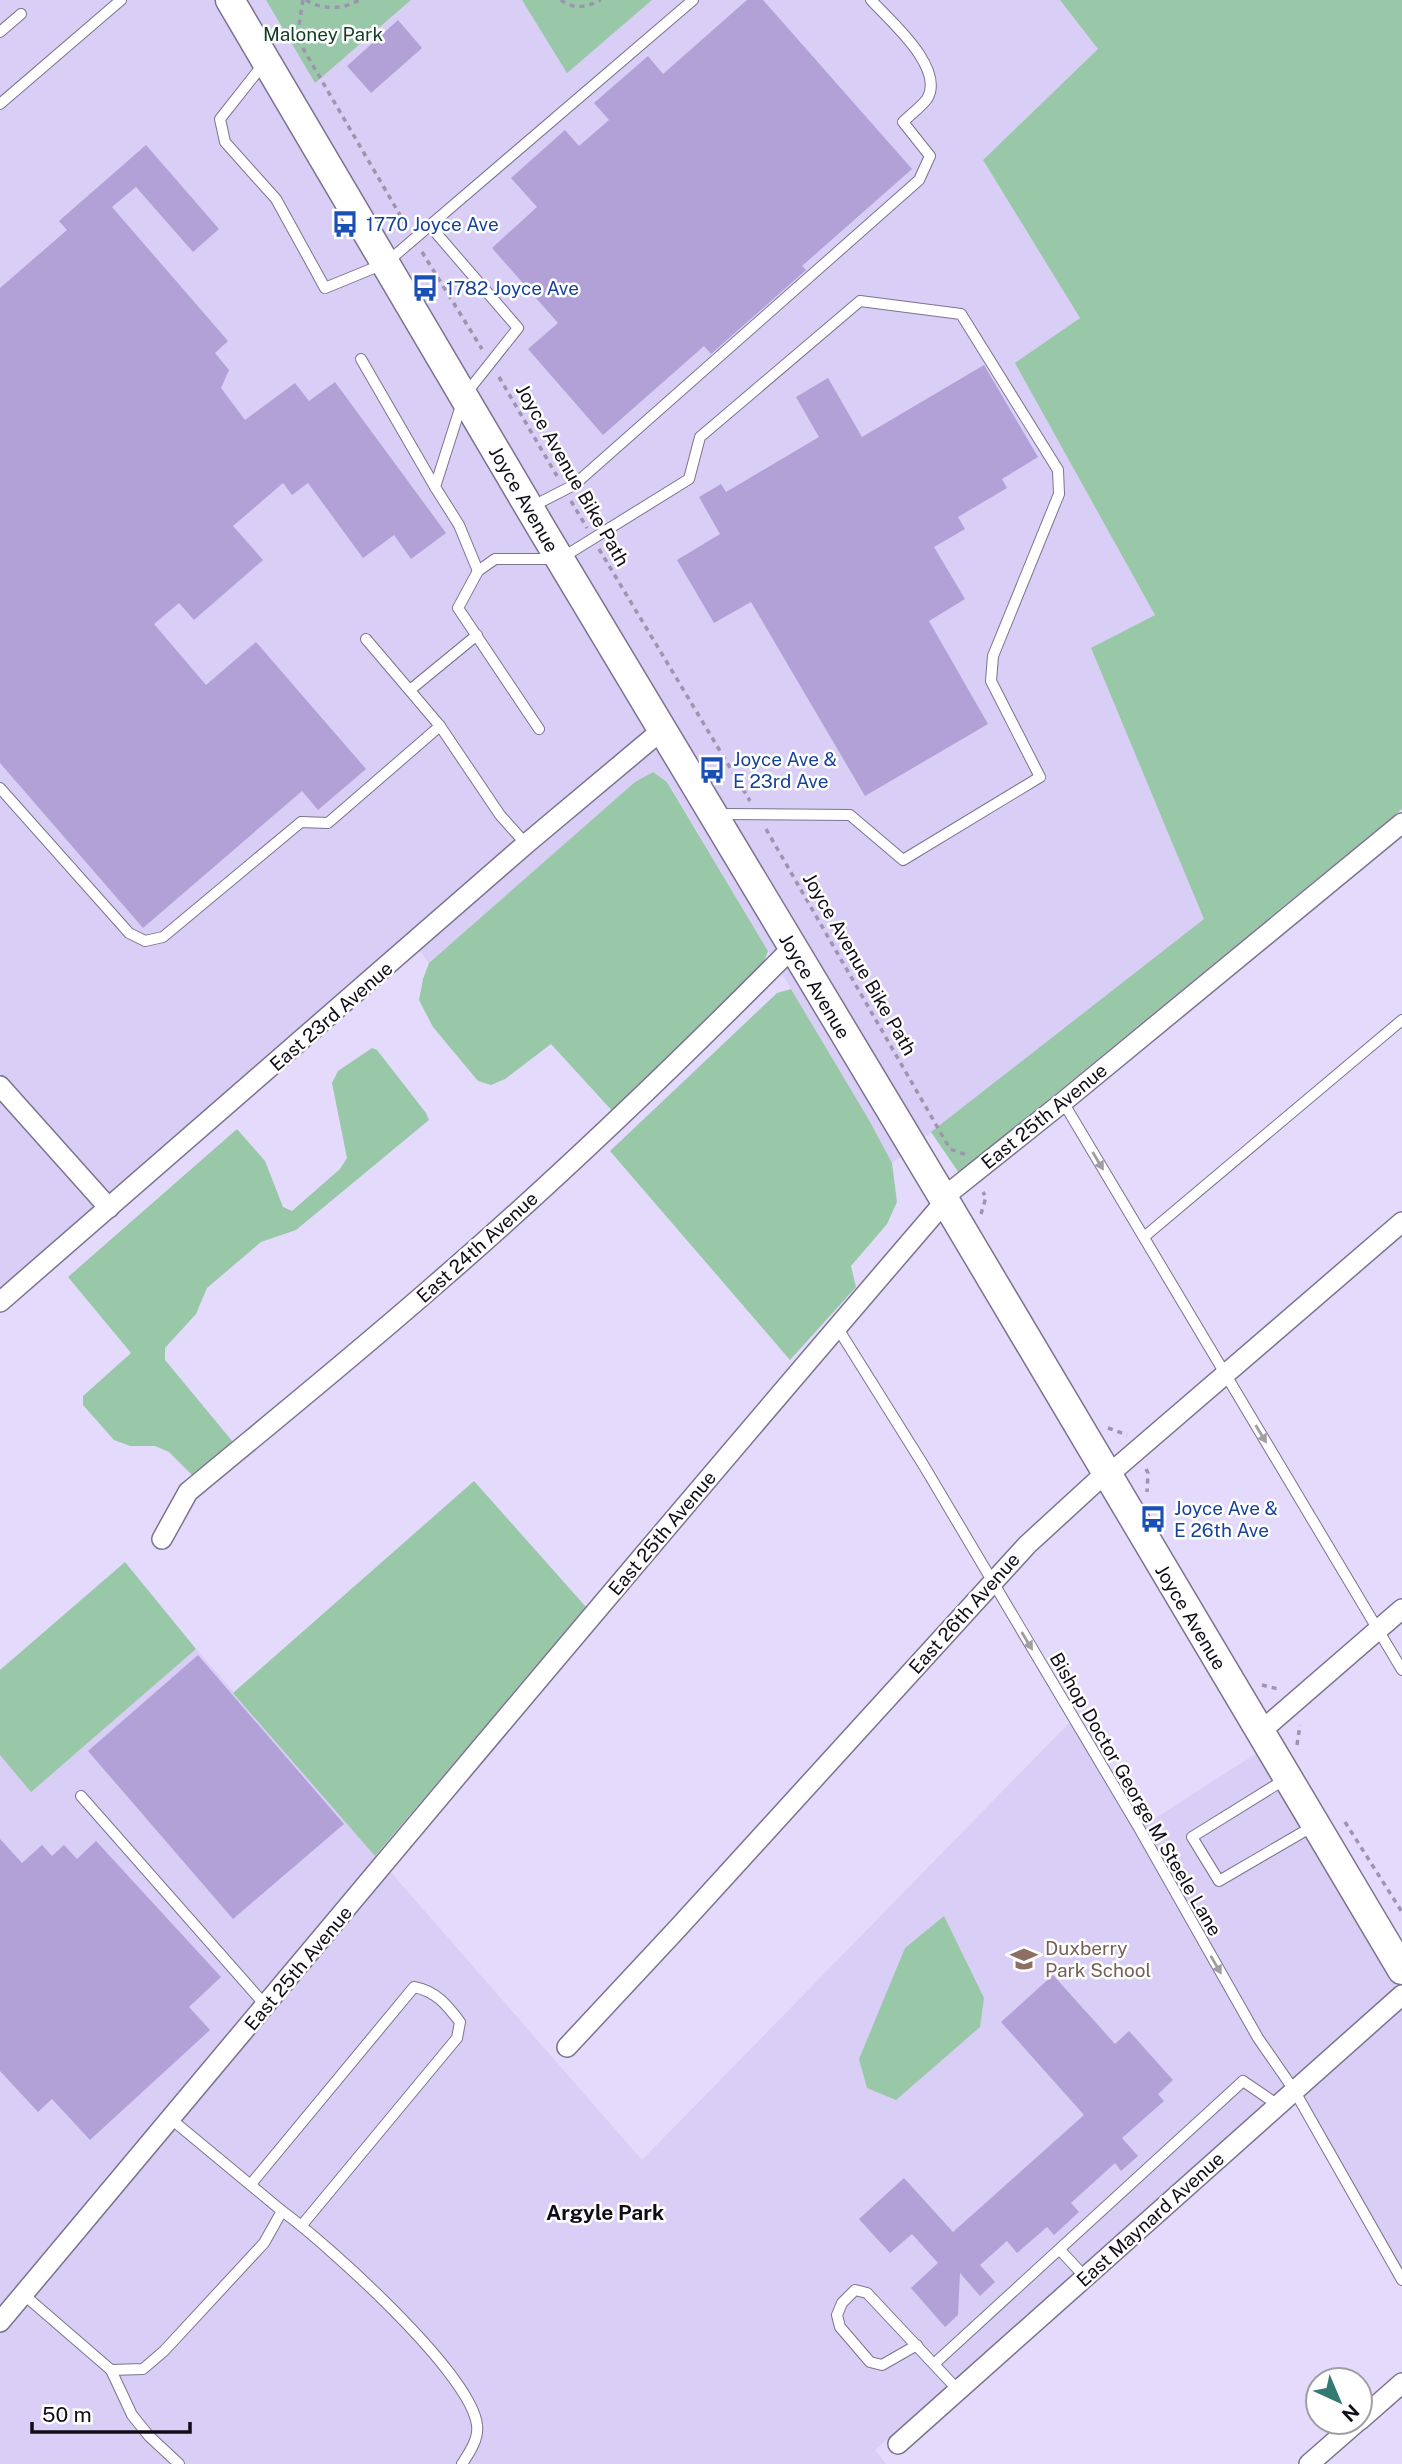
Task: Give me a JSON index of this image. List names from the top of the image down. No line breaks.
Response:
{"streets":{"street":["Joyce Avenue","East 23rd Avenue","East 25th Avenue","East 24th Avenue","East 26th Avenue","East Maynard Avenue"],"lane":["Bishop Doctor George M Steele Lane"],"path":["Joyce Avenue Bike Path"]},"crossings":[["Joyce Avenue Bike Path","East 25th Avenue"],["Joyce Avenue","East 23rd Avenue"],["Joyce Avenue","East 25th Avenue"],["Joyce Avenue","East 24th Avenue"],["Joyce Avenue","East 26th Avenue"],["East 25th Avenue","Bishop Doctor George M Steele Lane"],["East 26th Avenue","Bishop Doctor George M Steele Lane"],["Bishop Doctor George M Steele Lane","East Maynard Avenue"]],"one_way":["Bishop Doctor George M Steele Lane"],"districts":["Argyle Park"],"parks":["Maloney Park"],"places":{"bus stop":["1770 Joyce Ave","1782 Joyce Ave","Joyce Ave & E 23rd Ave","Joyce Ave & E 26th Ave"],"school or university":["Duxberry Park School"]},"scale_bar":"50 m","north":"bottom right"}
